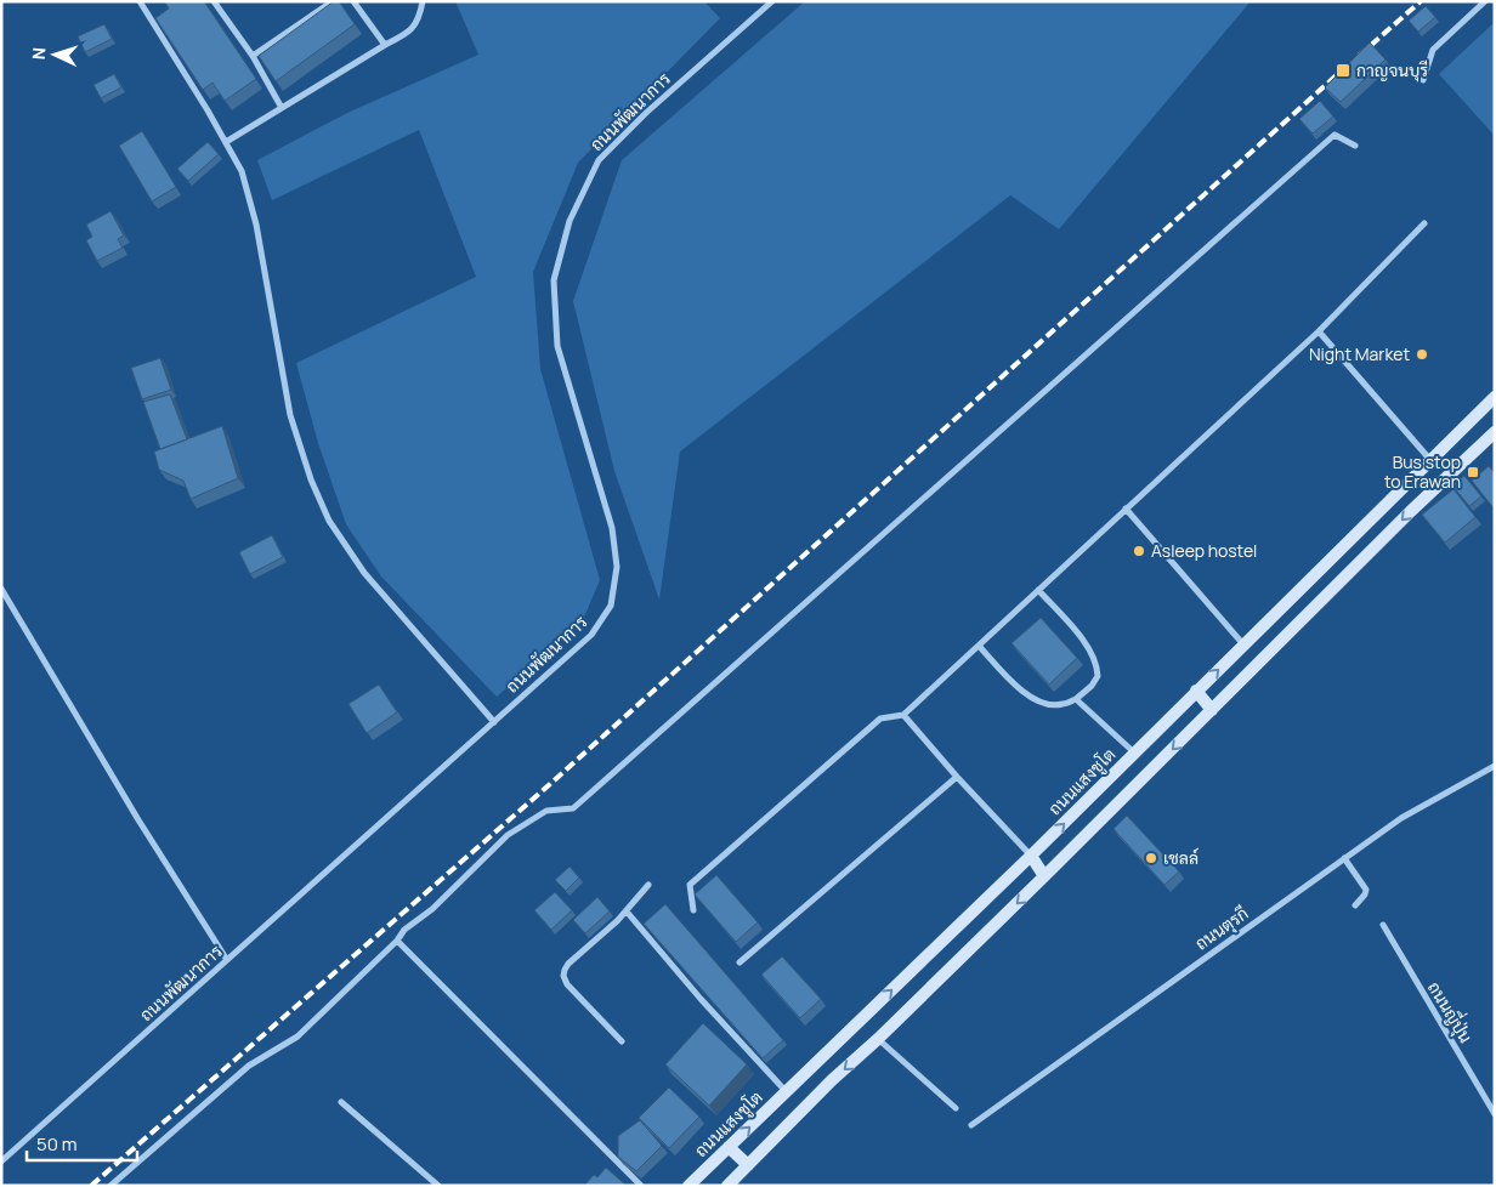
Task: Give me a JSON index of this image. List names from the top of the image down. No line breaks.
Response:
{"streets":{"main road":["ถนนแสงชูโต"],"street":["ถนนพัฒนาการ","ถนนตุรกี","ถนนญี่ปุ่น"]},"places":{"transit":["กาญจนบุรี","Bus stop to Erawan"],"other":["Night Market","Asleep hostel","เชลล์"]},"scale_bar":"50 m","north":"left"}
